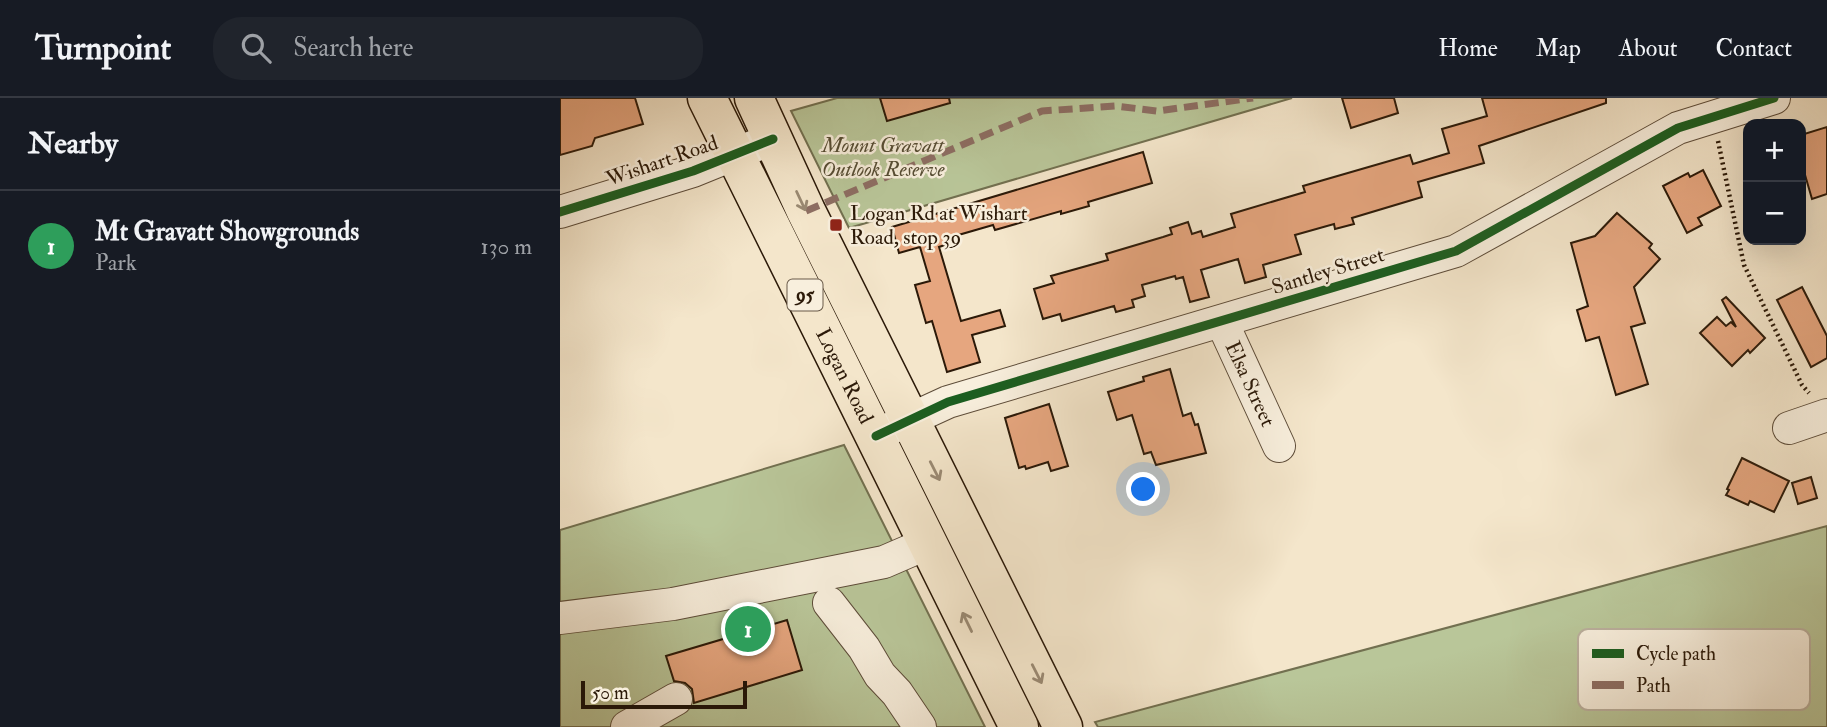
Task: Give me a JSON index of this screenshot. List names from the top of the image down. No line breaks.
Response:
{"streets":{"main road":["95","Logan Road"],"street":["Wishart Road","Santley Street","Elsa Street"]},"crossings":[["Wishart Road","Logan Road"],["Santley Street","Logan Road"],["Santley Street","Elsa Street"]],"parks":["Mount Gravatt Outlook Reserve"],"places":{"transit":["Logan Rd at Wishart Road, stop 39"]},"legend":["Cycle path","Path"],"scale_bar":"50 m","page":{"header":"Turnpoint","search":"Search here","nav":["Home","Map","About","Contact"],"heading":"Nearby","map_buttons":["+","−"],"list":[{"mark":"1","name":"Mt Gravatt Showgrounds","note":"Park","value":"130 m"}],"pins":"1","scale":"50 m"}}
